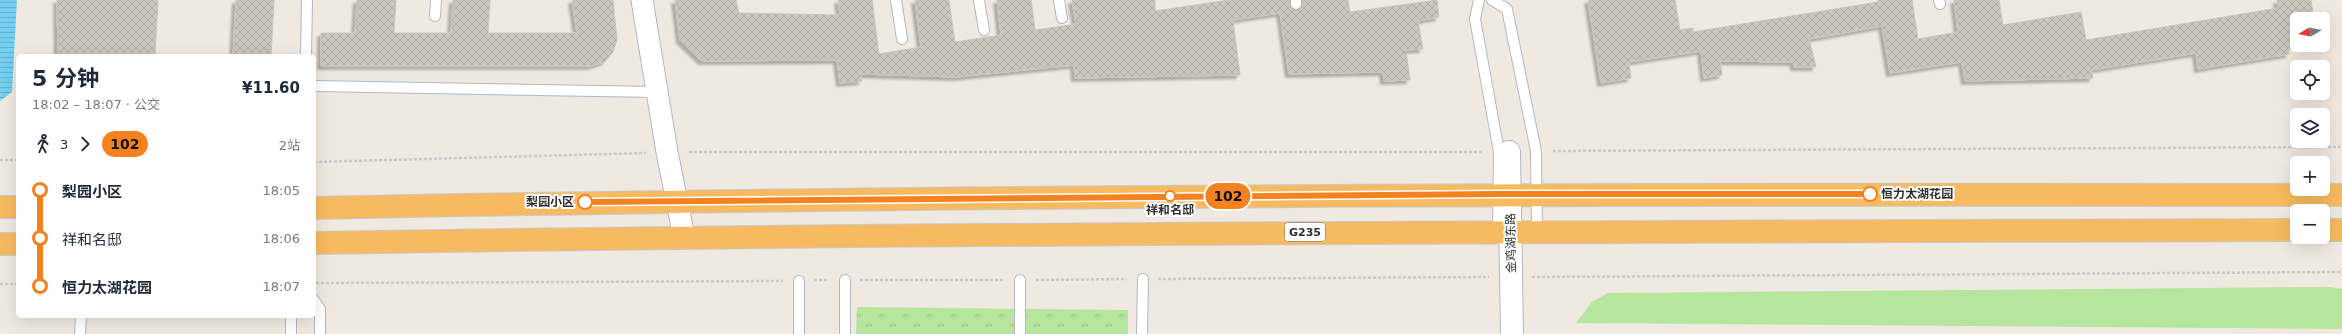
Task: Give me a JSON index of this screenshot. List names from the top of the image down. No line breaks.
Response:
{"streets":{"highway":["G235"],"street":["金鸡湖东路"]},"crossings":[["G235","金鸡湖东路"]],"places":["恒力太湖花园","祥和名邸","梨园小区"],"lines":["bus line 102"],"north":"left","page":{"on_map":"102","map_buttons":["+","−"],"heading":["5 分钟","18:02 – 18:07 · 公交","¥11.60"],"legs":["3","102","2站"],"list":[{"name":"梨园小区","value":"18:05"},{"name":"祥和名邸","value":"18:06"},{"name":"恒力太湖花园","value":"18:07"}]}}
